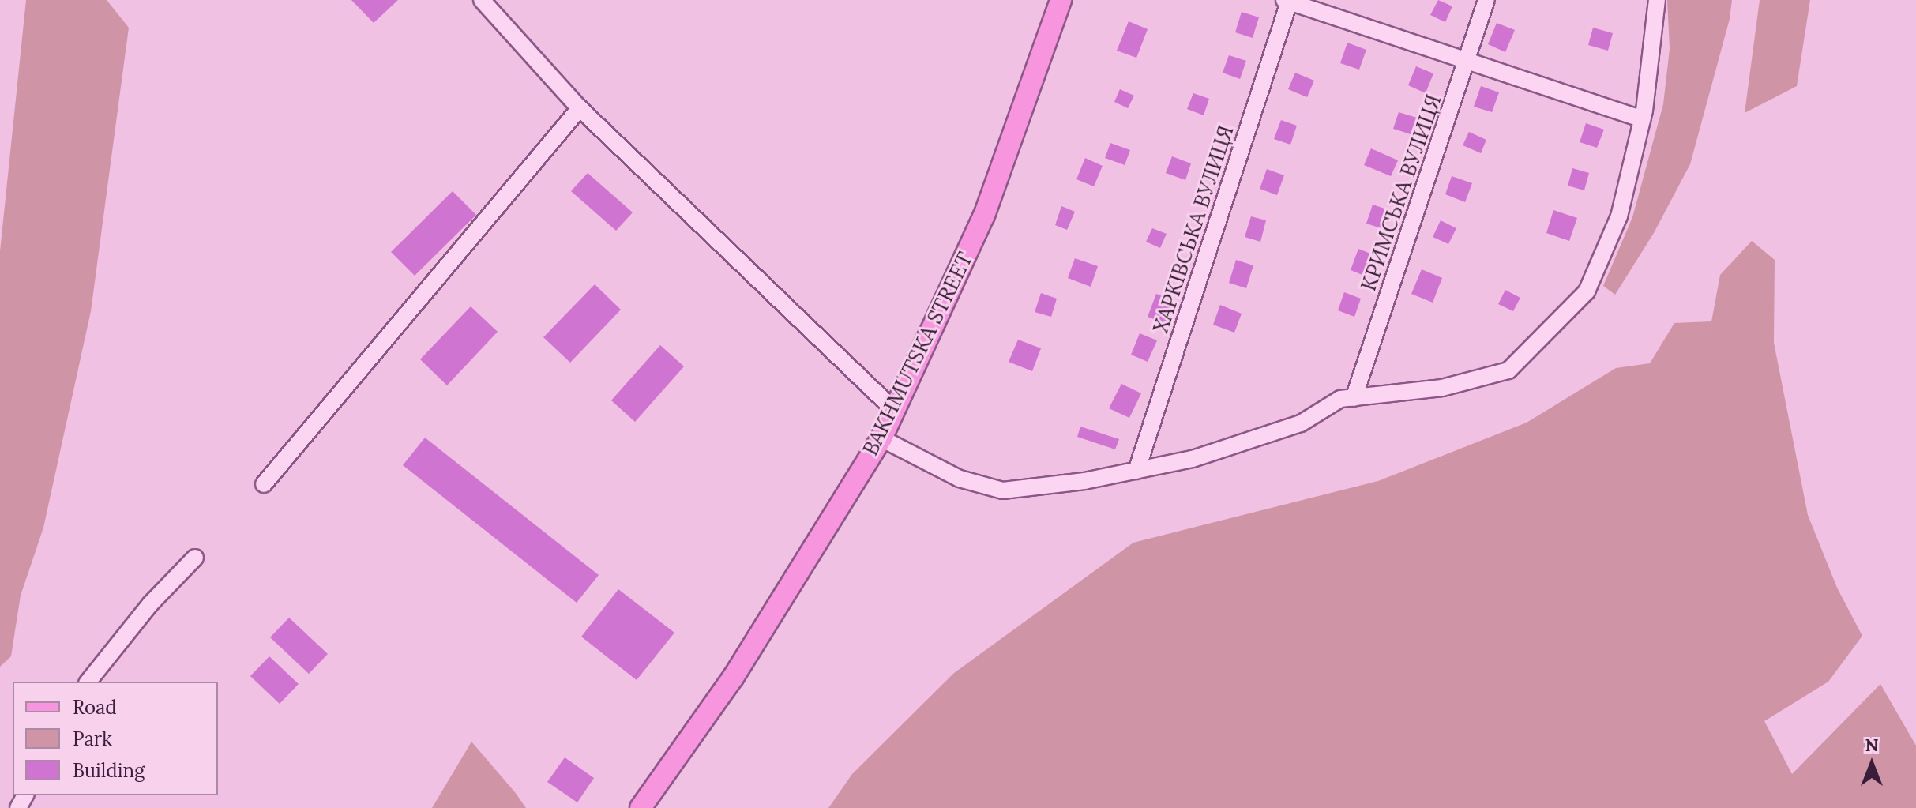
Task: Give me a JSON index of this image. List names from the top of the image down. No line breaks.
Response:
{"streets":{"main road":["BAKHMUTSKA STREET"],"street":["КРИМСЬКА ВУЛИЦЯ","ХАРКІВСЬКА ВУЛИЦЯ"]},"legend":["Road","Park","Building"],"north":"top"}
